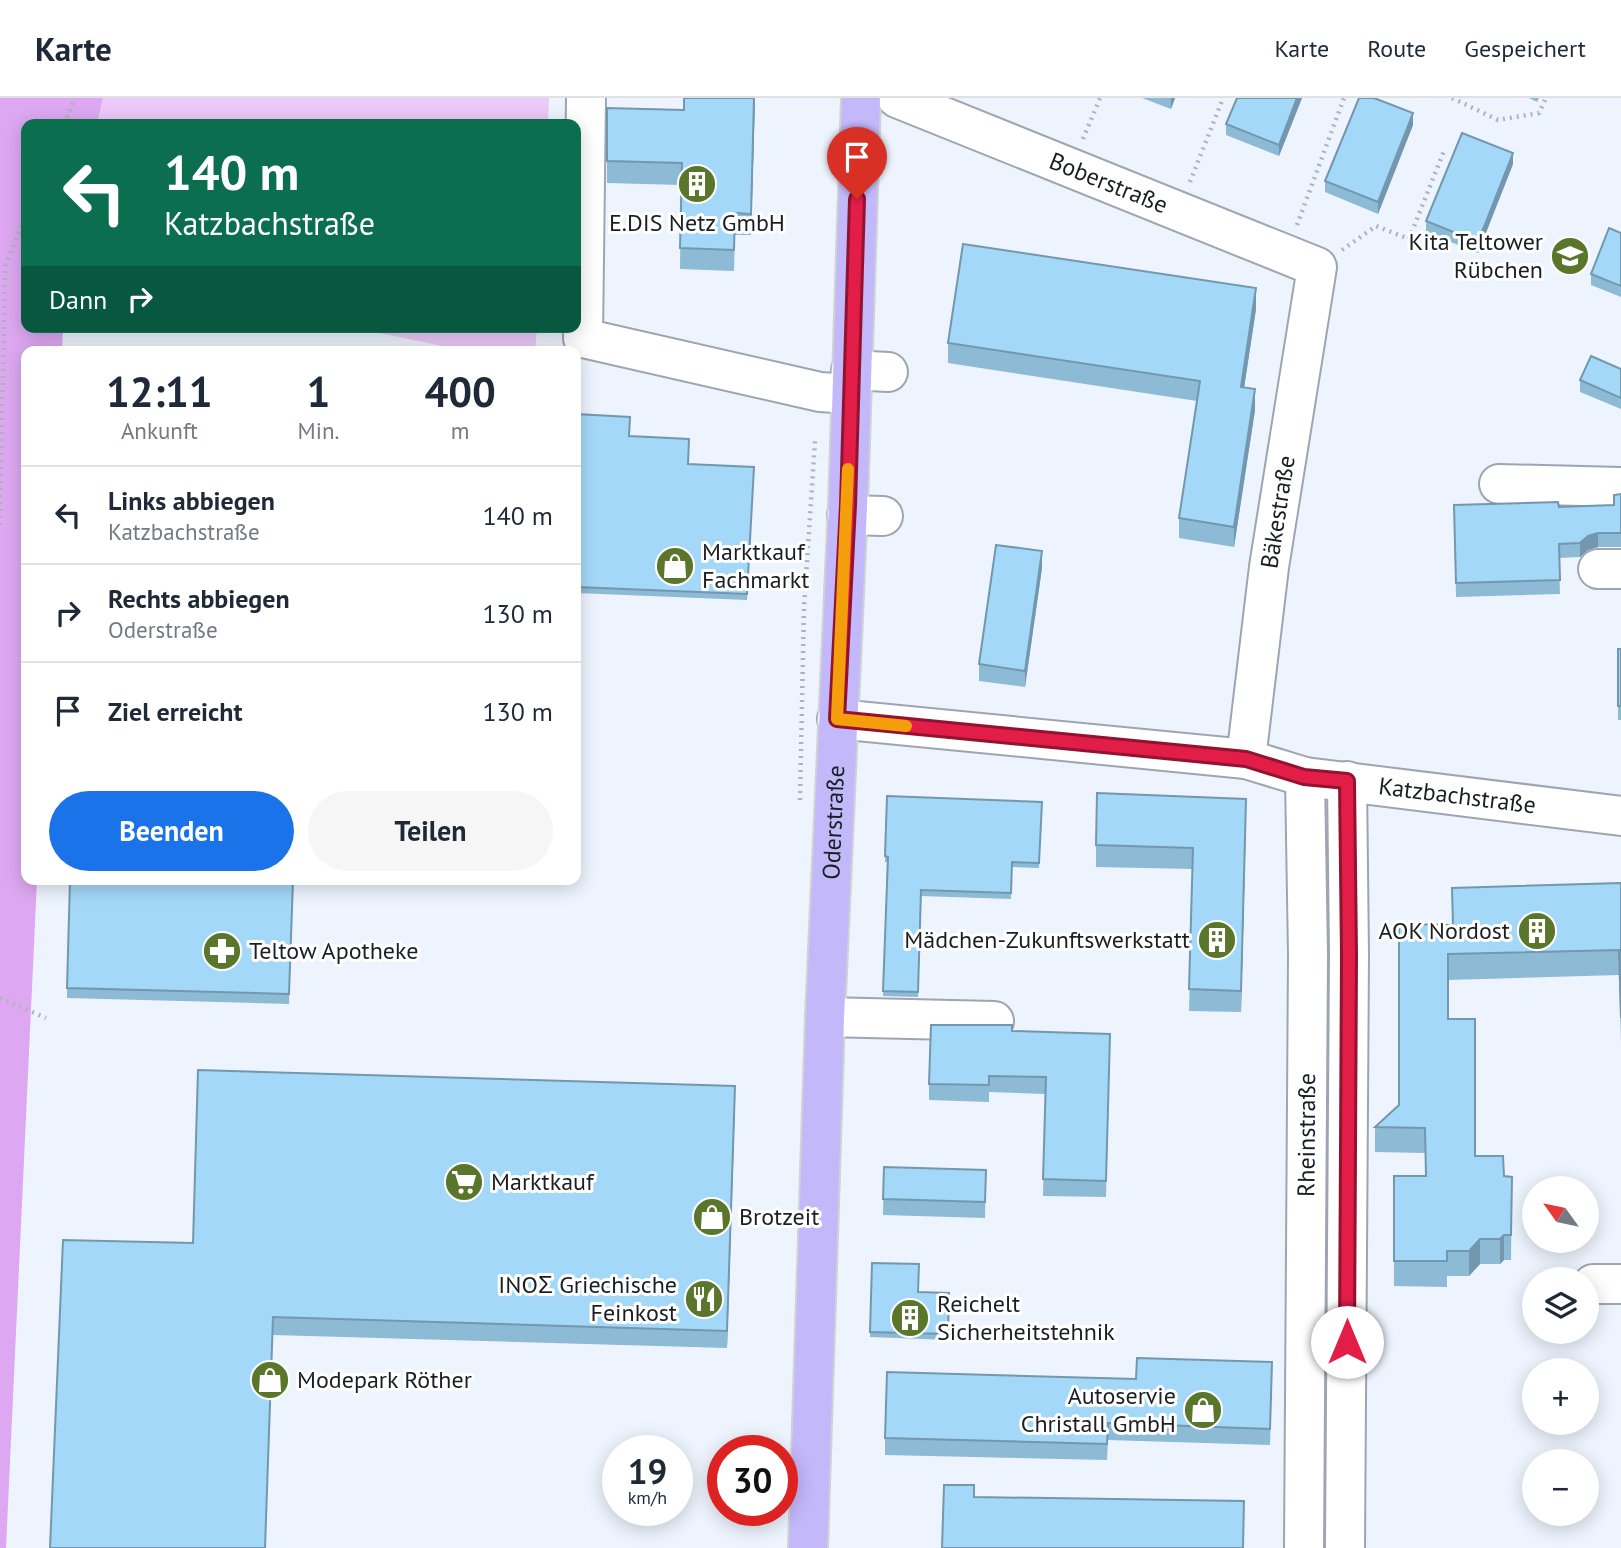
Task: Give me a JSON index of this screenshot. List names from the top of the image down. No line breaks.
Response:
{"streets":{"main road":["Oderstraße"],"street":["Boberstraße","Bäkestraße","Katzbachstraße","Rheinstraße"]},"crossings":[["Boberstraße","Bäkestraße"],["Bäkestraße","Katzbachstraße"],["Katzbachstraße","Oderstraße"],["Katzbachstraße","Rheinstraße"]],"places":{"building":["E.DIS Netz GmbH","AOK Nordost","Mädchen-Zukunftswerkstatt","Reichelt Sicherheitstehnik"],"school or university":["Kita Teltower Rübchen"],"shop":["Marktkauf Fachmarkt","Brotzeit","Modepark Röther","Autoservie Christall GmbH"],"pharmacy":["Teltow Apotheke"],"supermarket":["Marktkauf"],"restaurant":["INOΣ Griechische Feinkost"]},"north":"top left","page":{"header":"Karte","nav":["Karte","Route","Gespeichert"],"turn":["140 m","Katzbachstraße"],"then":"Dann","eta":["12:11","Ankunft","1","Min.","400","m"],"list":[{"name":"Links abbiegen","note":"Katzbachstraße","value":"140 m"},{"name":"Rechts abbiegen","note":"Oderstraße","value":"130 m"},{"name":"Ziel erreicht","value":"130 m"}],"buttons":["Beenden","Teilen"],"map_buttons":["+","−"],"speed":"19 km/h","limit":"30"}}
